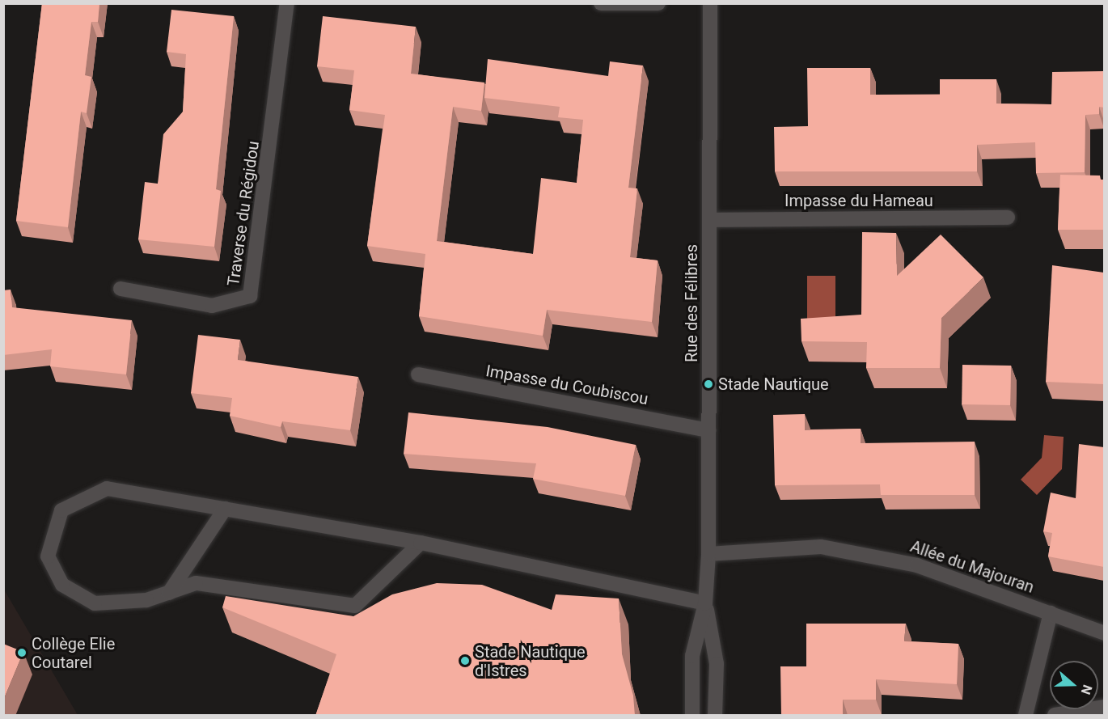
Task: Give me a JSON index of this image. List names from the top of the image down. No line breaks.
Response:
{"streets":{"street":["Impasse du Hameau","Traverse du Régidou","Rue des Félibres","Impasse du Coubiscou","Allée du Majouran"]},"crossings":[["Impasse du Hameau","Rue des Félibres"],["Rue des Félibres","Impasse du Coubiscou"],["Rue des Félibres","Allée du Majouran"]],"places":["Stade Nautique","Collège Elie Coutarel","Stade Nautique d'Istres"],"north":"right"}
